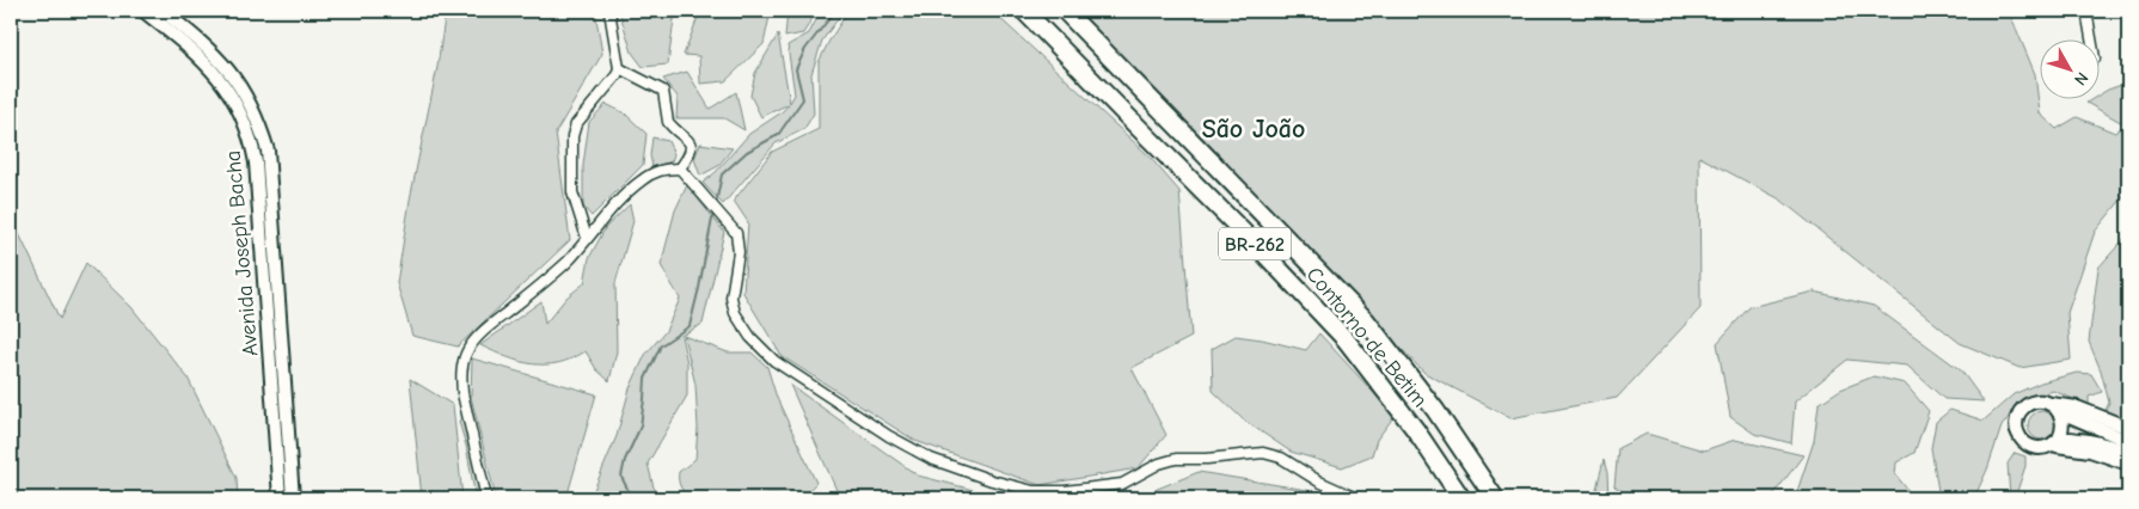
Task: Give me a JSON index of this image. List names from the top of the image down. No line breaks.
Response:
{"streets":{"highway":["BR-262","Contorno de Betim"],"main road":["Avenida Joseph Bacha"]},"districts":["São João"],"north":"bottom right"}
